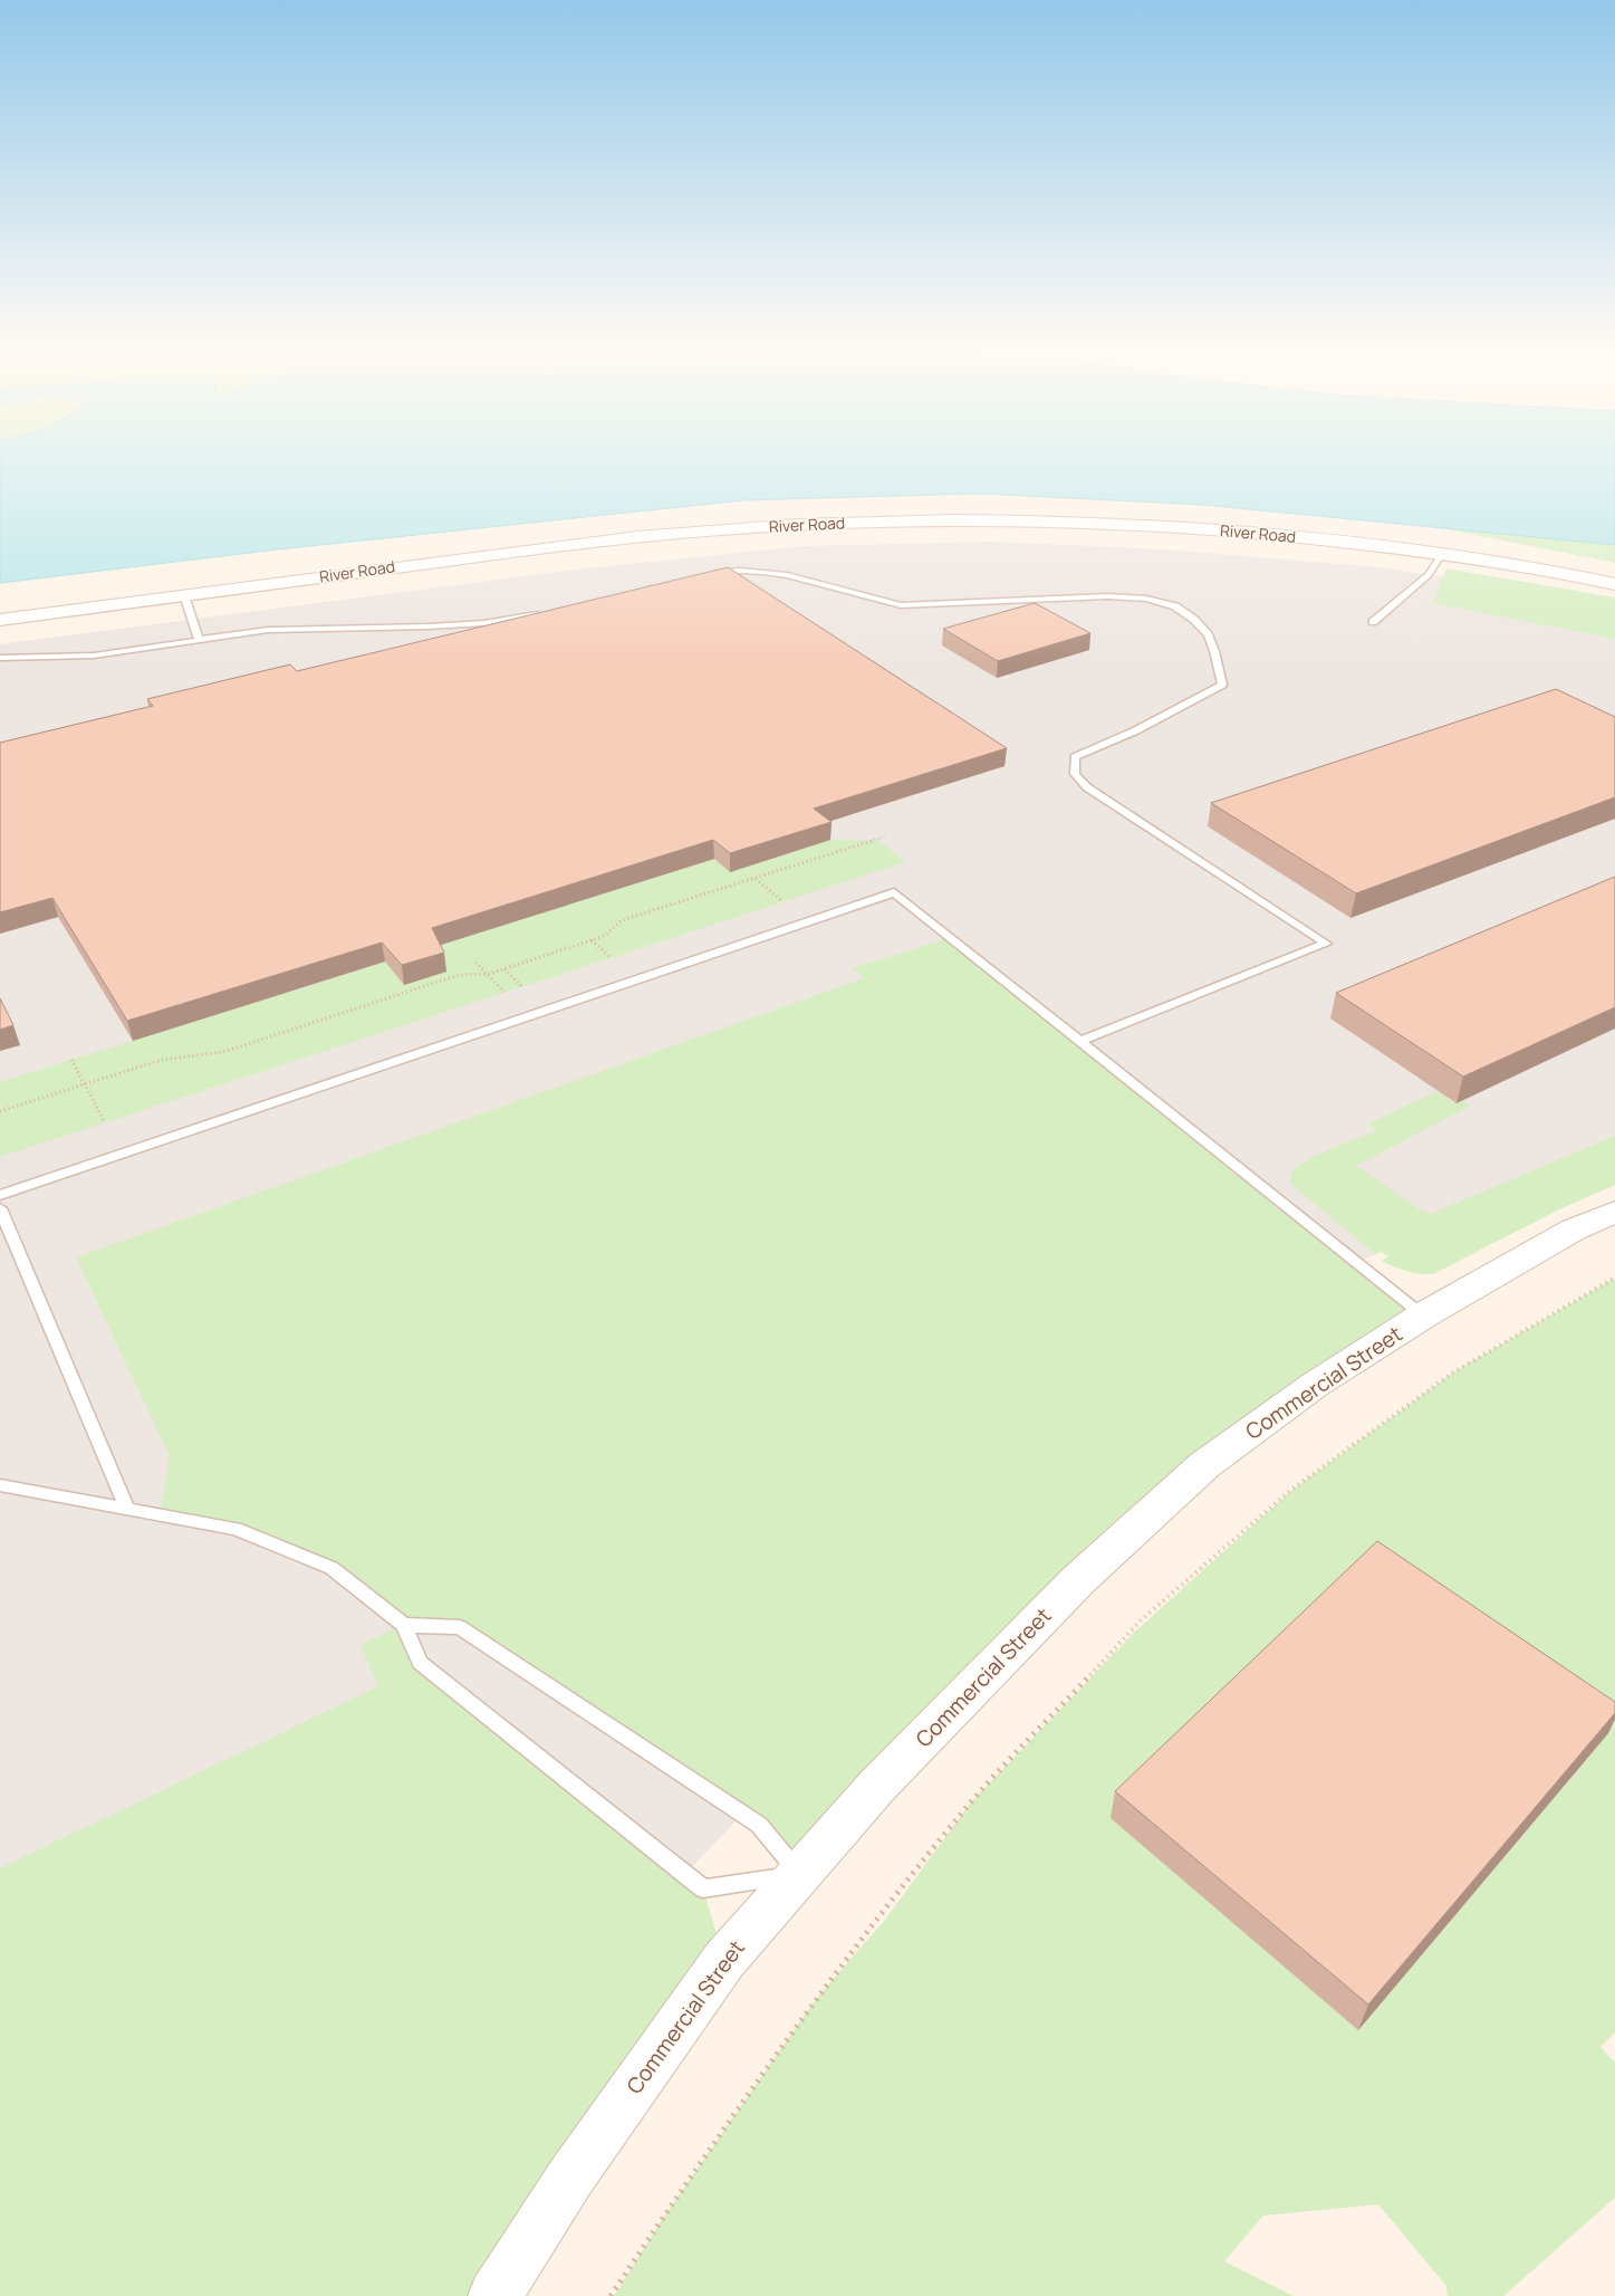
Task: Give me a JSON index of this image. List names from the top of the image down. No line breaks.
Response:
{"streets":{"main road":["River Road","Commercial Street"]}}
